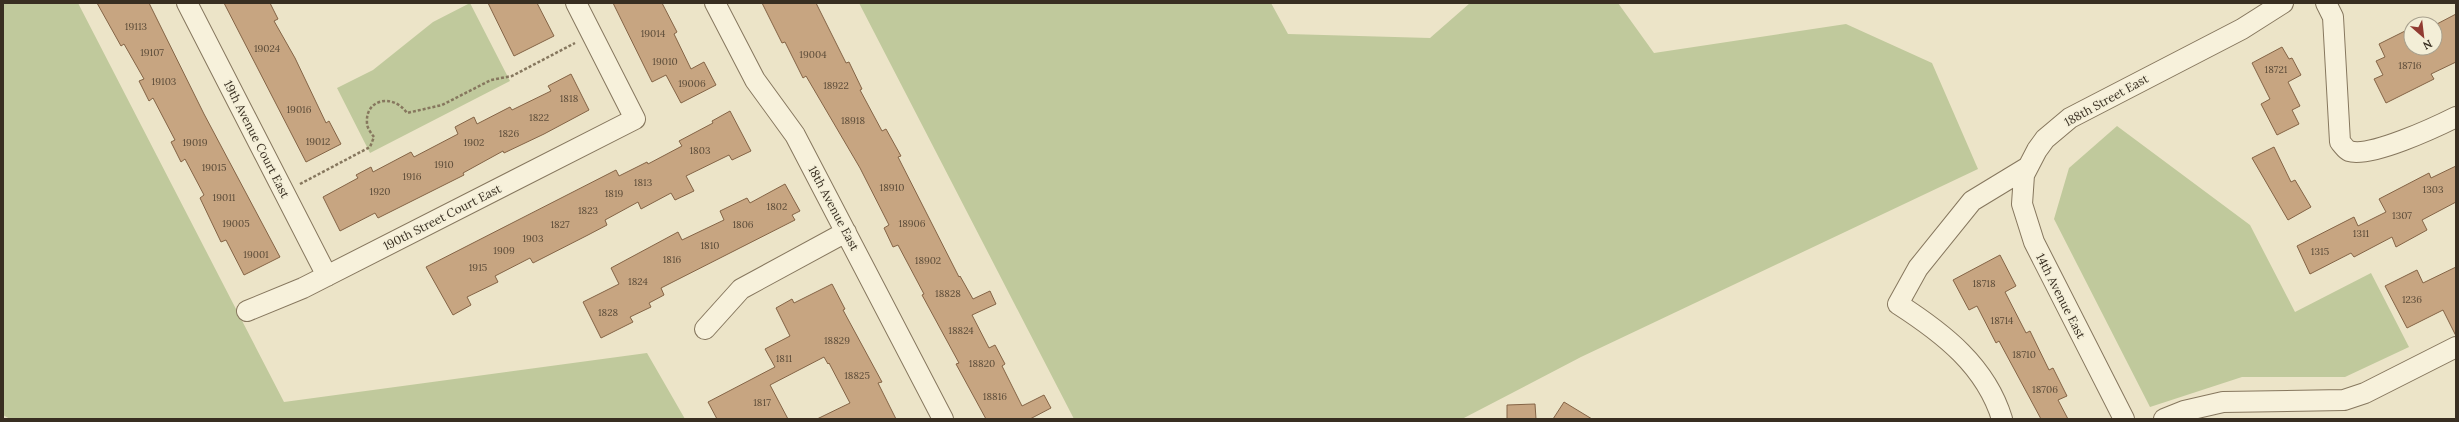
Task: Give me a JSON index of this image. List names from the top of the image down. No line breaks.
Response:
{"streets":{"street":["188th Street East","19th Avenue Court East","18th Avenue East","190th Street Court East","14th Avenue East"]},"crossings":[["188th Street East","14th Avenue East"],["19th Avenue Court East","190th Street Court East"]],"house_numbers":["19113","19014","19024","19107","19004","19010","18716","18721","19103","19006","18922","1818","19016","1822","18918","1826","19012","19019","1902","1803","1910","19015","1916","1813","18910","1303","1920","1819","19011","1802","1823","1307","19005","18906","1827","1806","1311","1903","1810","1909","1315","19001","1816","18902","1915","1824","18718","18828","1236","1828","18714","18824","18829","18710","1811","18820","18825","18706","18816","1817"],"north":"bottom right"}
